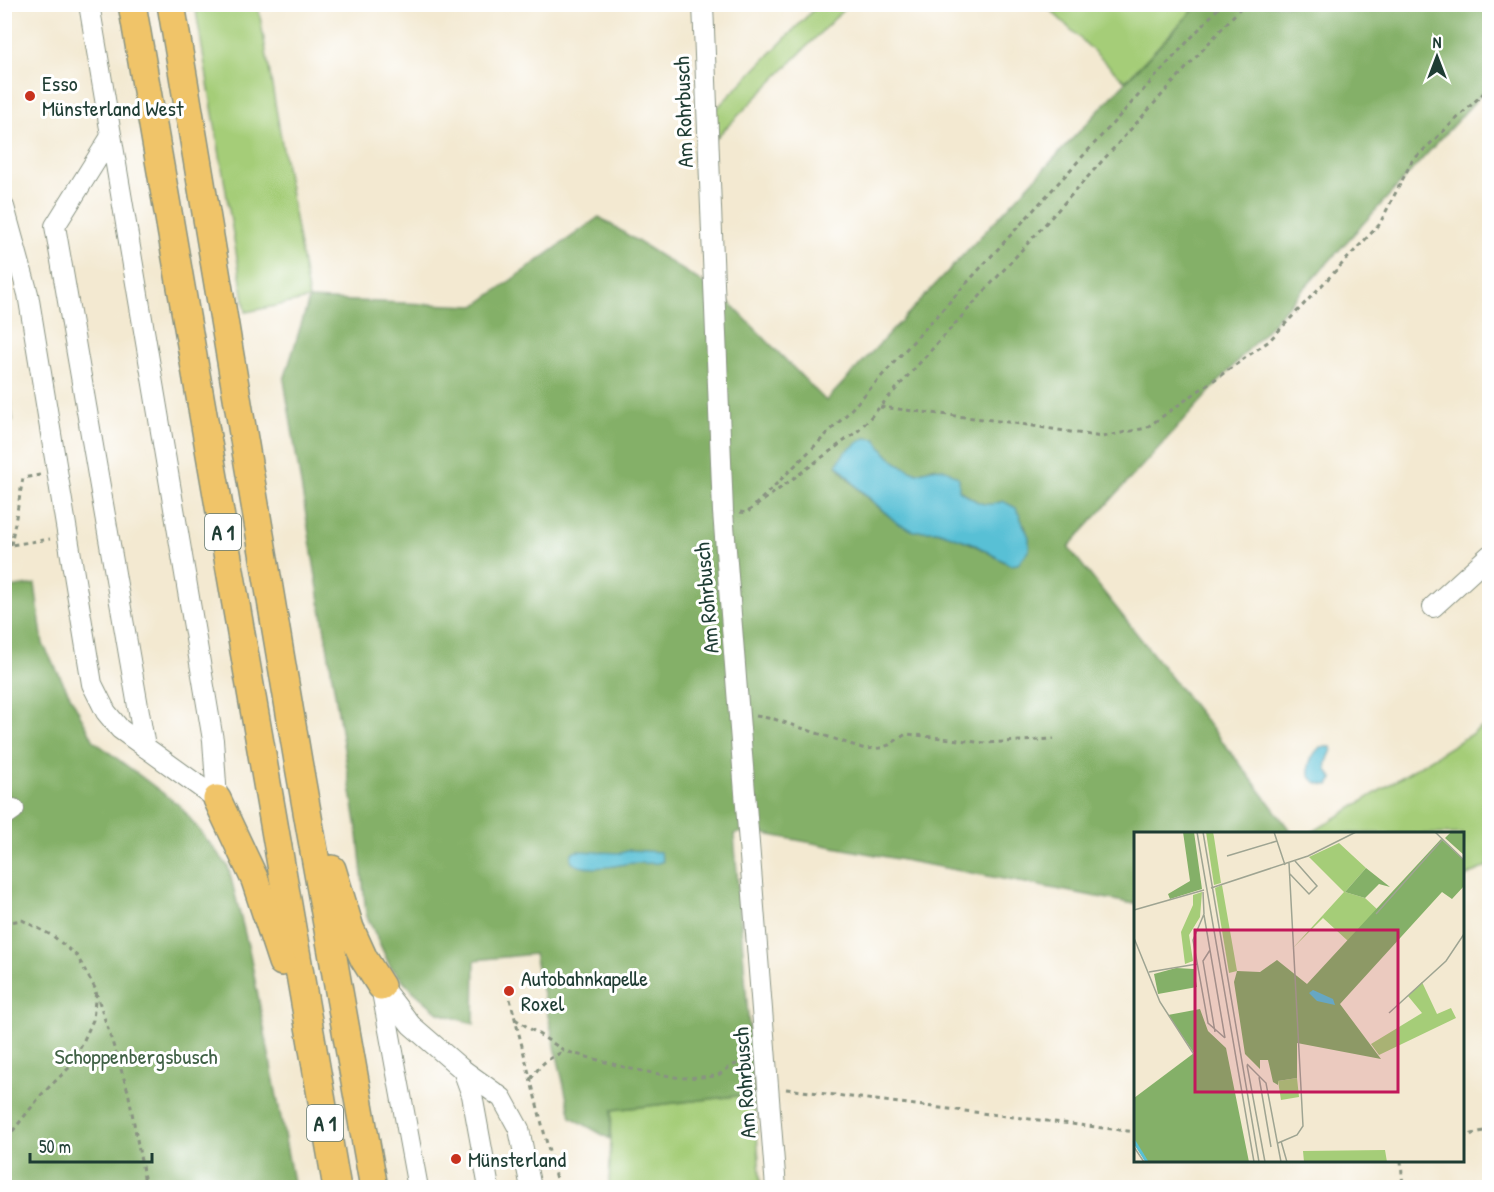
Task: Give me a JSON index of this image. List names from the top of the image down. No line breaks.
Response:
{"streets":{"highway":["A 1"],"street":["Am Rohrbusch"]},"parks":["Schoppenbergsbusch"],"places":["Esso Münsterland West","Autobahnkapelle Roxel","Münsterland"],"scale_bar":"50 m","north":"top"}
